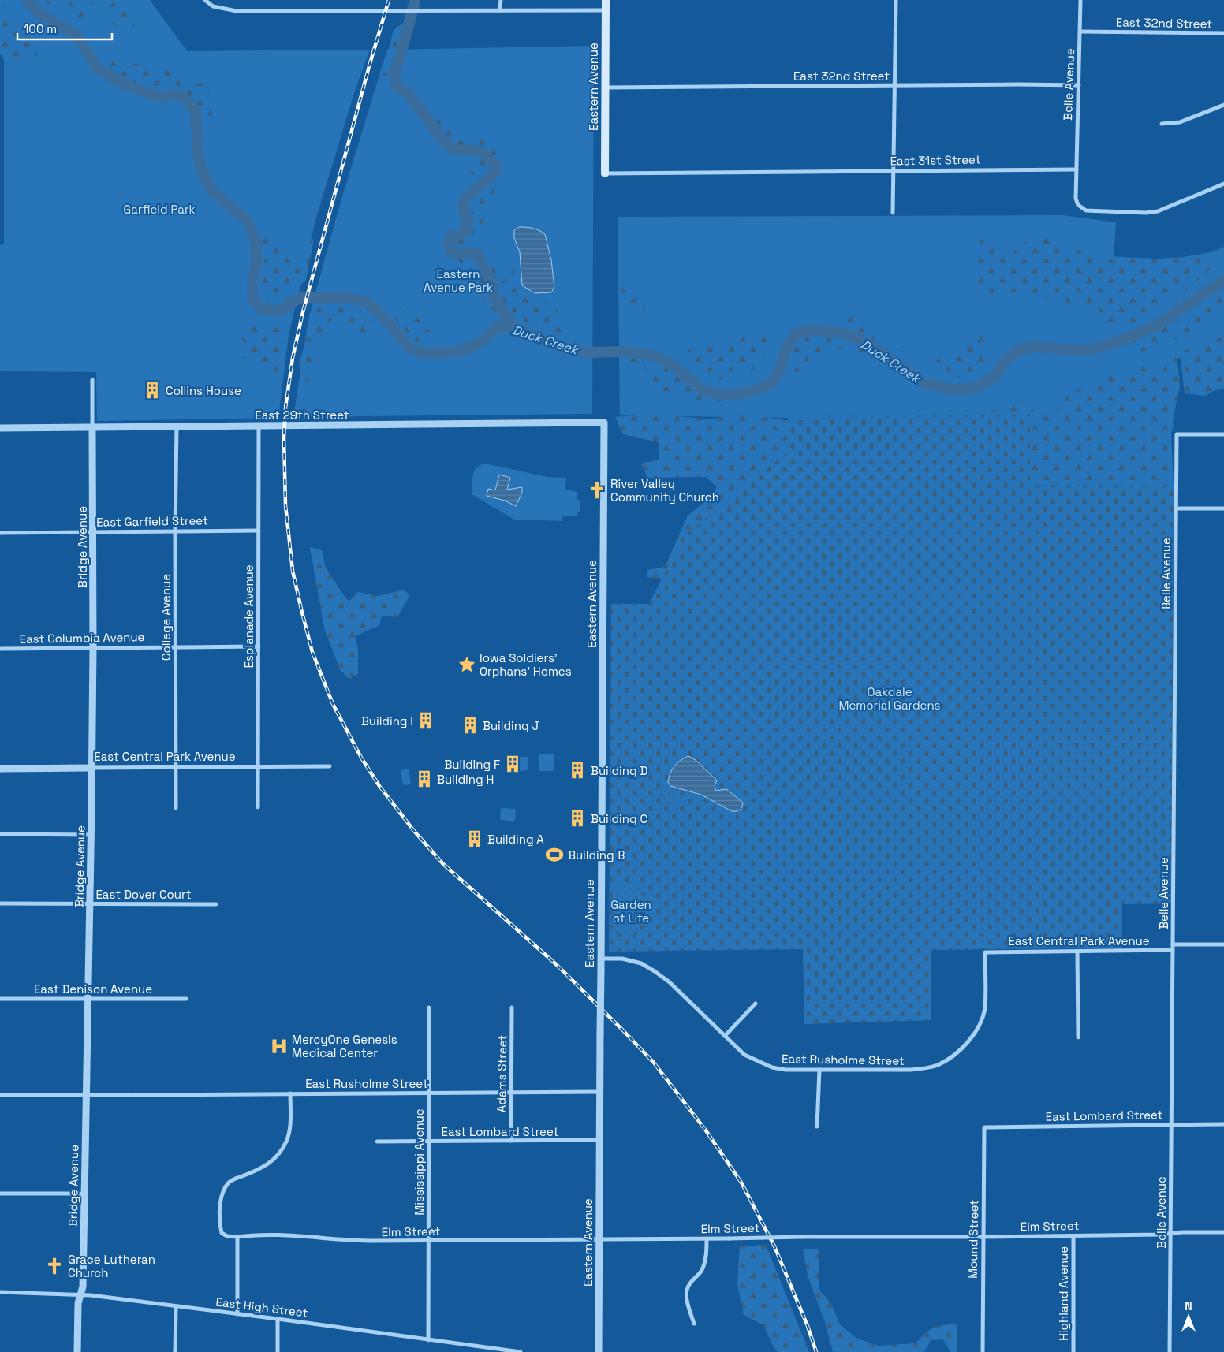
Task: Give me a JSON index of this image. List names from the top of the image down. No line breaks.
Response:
{"streets":{"main road":["Eastern Avenue"],"street":["East 32nd Street","Belle Avenue","East 31st Street","East 29th Street","East Garfield Street","Bridge Avenue","Esplanade Avenue","College Avenue","East Columbia Avenue","East Central Park Avenue","East Dover Court","East Denison Avenue","East Rusholme Street","Adams Street","East Lombard Street","Mississippi Avenue","Elm Street","Mound Street","Highland Avenue","East High Street"]},"crossings":[["East 32nd Street","Belle Avenue"],["East 32nd Street","Eastern Avenue"],["Belle Avenue","East 31st Street"],["Belle Avenue","East Central Park Avenue"],["Belle Avenue","East Lombard Street"],["Belle Avenue","Elm Street"],["Eastern Avenue","East 31st Street"],["Eastern Avenue","East 29th Street"],["Eastern Avenue","East Rusholme Street"],["Eastern Avenue","East Lombard Street"],["Eastern Avenue","Elm Street"],["East 29th Street","Bridge Avenue"],["East 29th Street","Esplanade Avenue"],["East 29th Street","College Avenue"],["East Garfield Street","Bridge Avenue"],["East Garfield Street","Esplanade Avenue"],["East Garfield Street","College Avenue"],["Bridge Avenue","East Columbia Avenue"],["Bridge Avenue","East Central Park Avenue"],["Bridge Avenue","East Dover Court"],["Bridge Avenue","East Denison Avenue"],["Bridge Avenue","East Rusholme Street"],["Bridge Avenue","East High Street"],["Esplanade Avenue","East Columbia Avenue"],["Esplanade Avenue","East Central Park Avenue"],["College Avenue","East Columbia Avenue"],["College Avenue","East Central Park Avenue"],["East Central Park Avenue","East Rusholme Street"],["East Rusholme Street","Adams Street"],["East Rusholme Street","Mississippi Avenue"],["Adams Street","East Lombard Street"],["East Lombard Street","Mississippi Avenue"],["East Lombard Street","Mound Street"],["Mississippi Avenue","Elm Street"],["Mississippi Avenue","East High Street"],["Elm Street","Mound Street"],["Elm Street","Highland Avenue"]],"water":["Duck Creek"],"parks":["Garfield Park","Eastern Avenue Park","Oakdale Memorial Gardens","Garden of Life"],"places":{"building":["Collins House","Building I","Building J","Building F","Building D","Building H","Building C","Building A"],"church":["River Valley Community Church","Grace Lutheran Church"],"place":["Iowa Soldiers' Orphans' Homes"],"sports":["Building B"],"hospital":["MercyOne Genesis Medical Center"]},"scale_bar":"100 m","north":"top"}
